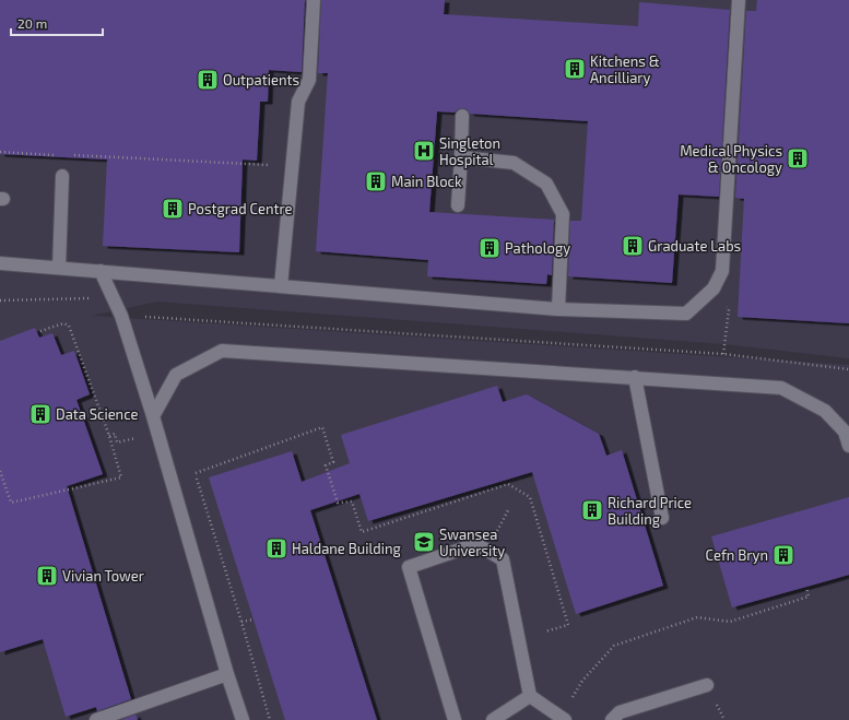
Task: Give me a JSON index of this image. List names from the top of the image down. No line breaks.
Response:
{"places":{"building":["Kitchens & Ancilliary","Outpatients","Medical Physics & Oncology","Main Block","Postgrad Centre","Graduate Labs","Pathology","Data Science","Richard Price Building","Haldane Building","Cefn Bryn","Vivian Tower"],"hospital":["Singleton Hospital"],"school or university":["Swansea University"]},"scale_bar":"20 m"}
